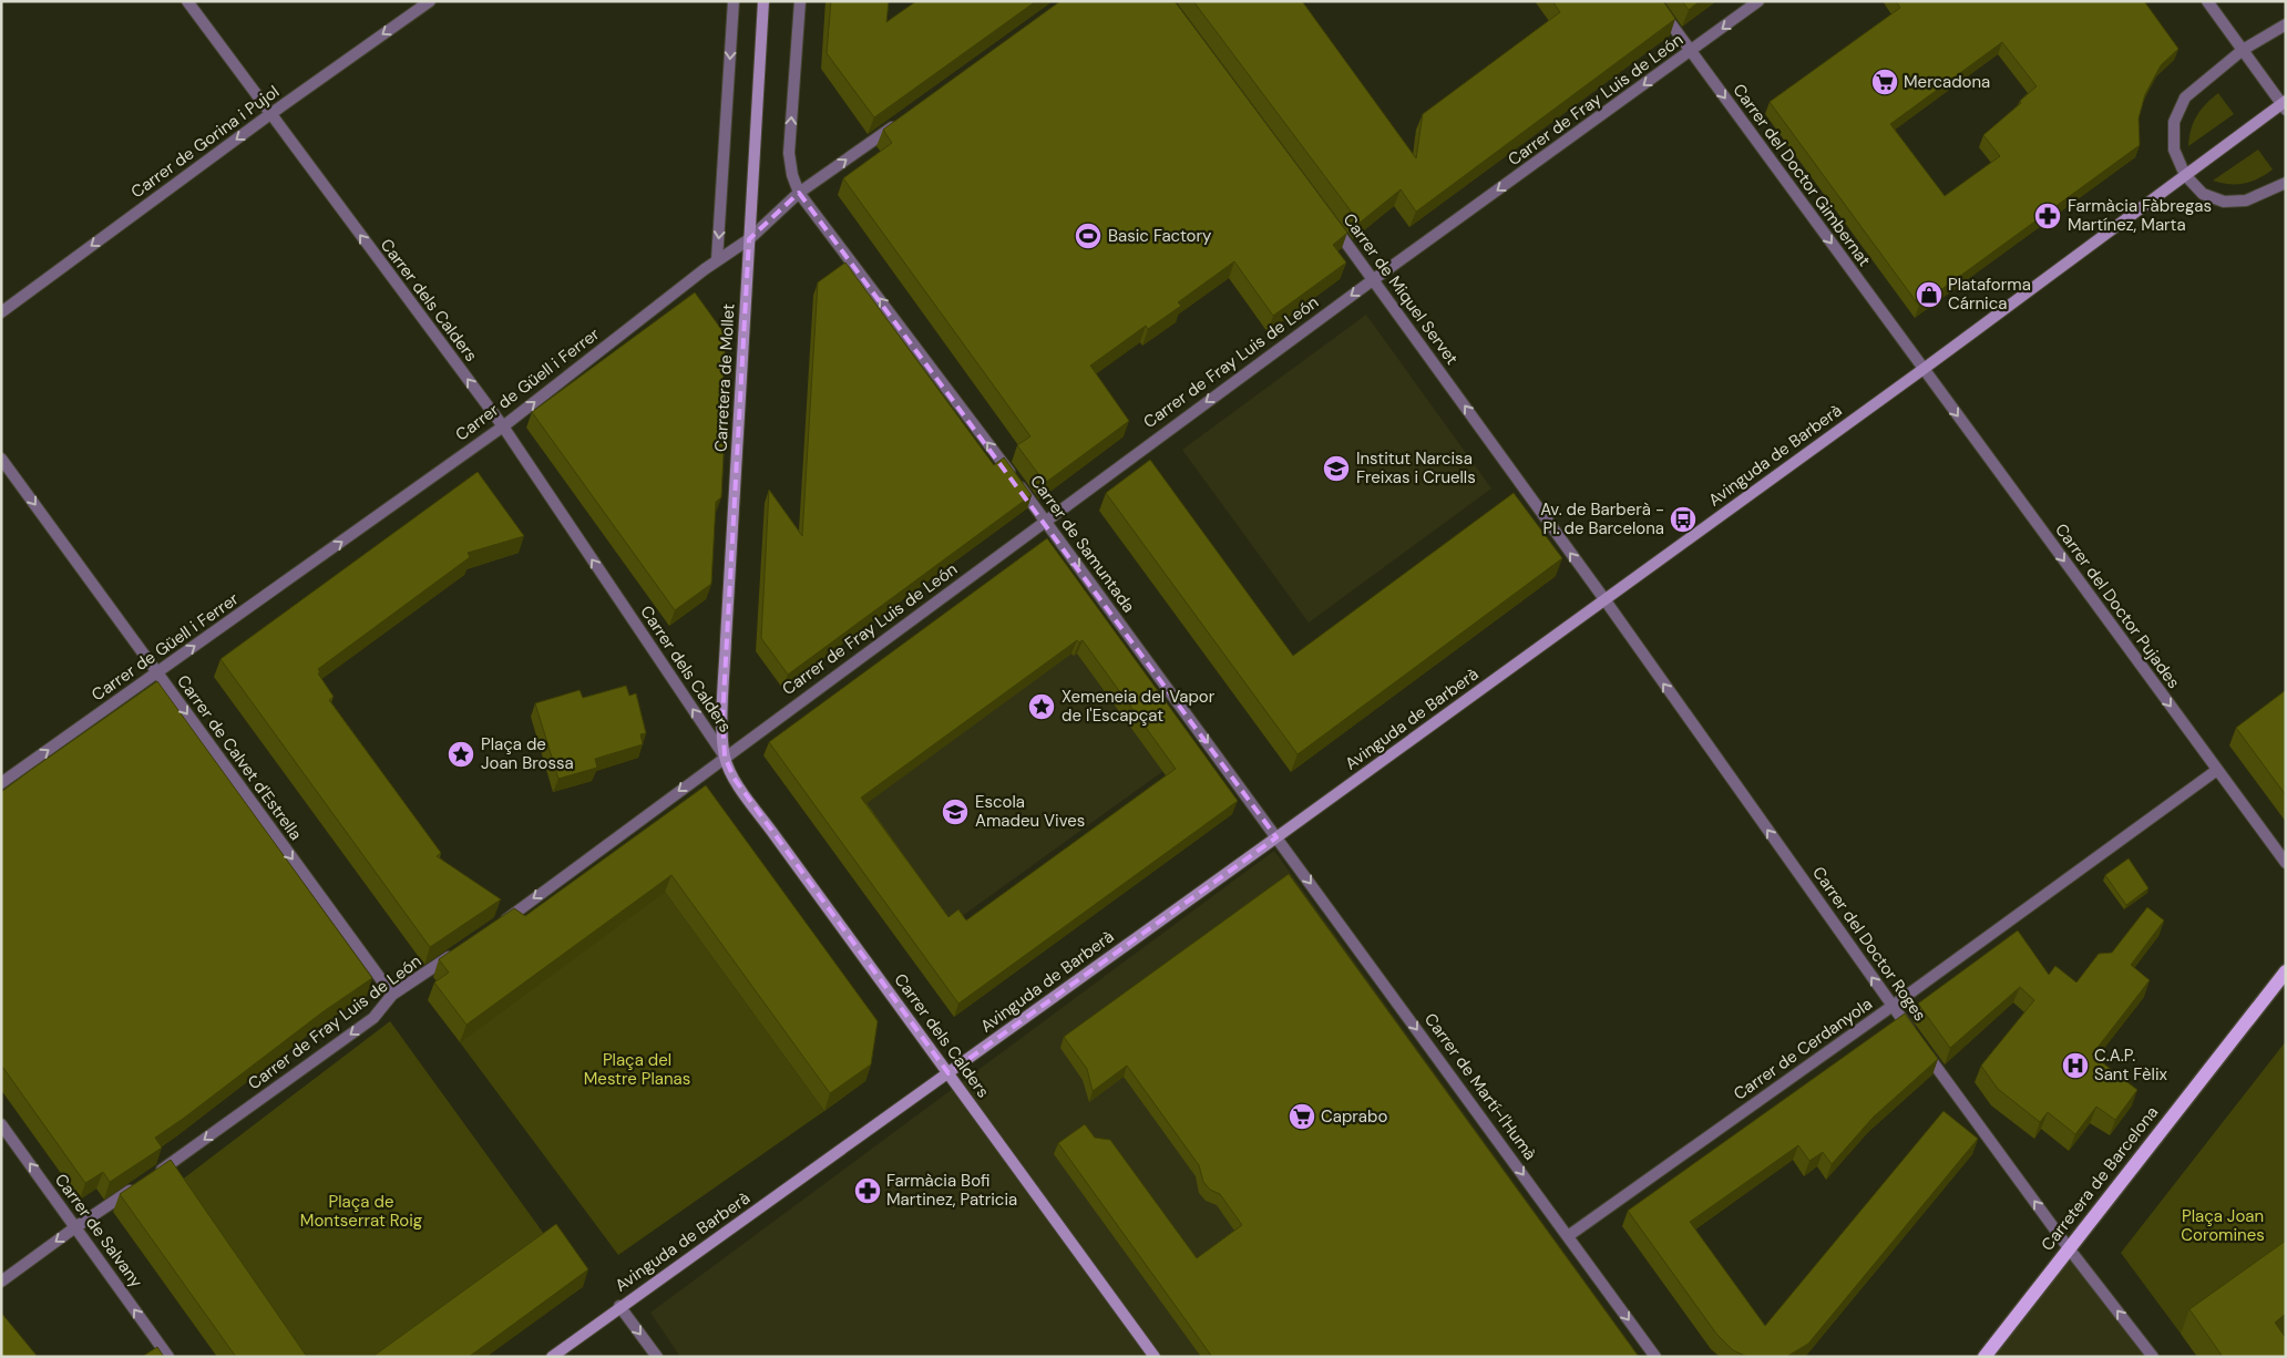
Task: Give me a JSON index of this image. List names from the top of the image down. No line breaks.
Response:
{"streets":{"main road":["Carretera de Barcelona"],"street":["Carrer de Fray Luis de León","Carrer de Gorina i Pujol","Carrer del Doctor Gimbernat","Carrer de Miquel Servet","Carrer dels Calders","Carretera de Mollet","Carrer de Güell i Ferrer","Avinguda de Barberà","Carrer de Samuntada","Carrer del Doctor Pujades","Carrer de Calvet d'Estrella","Carrer del Doctor Roges","Carrer de Cerdanyola","Carrer de Martí-l'Humà","Carrer de Salvany"]},"crossings":[["Carrer de Fray Luis de León","Carrer del Doctor Gimbernat"],["Carrer de Fray Luis de León","Carrer de Miquel Servet"],["Carrer de Fray Luis de León","Carrer dels Calders"],["Carrer de Fray Luis de León","Carretera de Mollet"],["Carrer de Fray Luis de León","Carrer de Samuntada"],["Carrer de Fray Luis de León","Carrer de Calvet d'Estrella"],["Carrer de Gorina i Pujol","Carrer dels Calders"],["Carrer del Doctor Gimbernat","Avinguda de Barberà"],["Carrer del Doctor Gimbernat","Carrer del Doctor Pujades"],["Carrer de Miquel Servet","Avinguda de Barberà"],["Carrer de Miquel Servet","Carrer del Doctor Roges"],["Carrer dels Calders","Carretera de Mollet"],["Carrer dels Calders","Carrer de Güell i Ferrer"],["Carrer dels Calders","Avinguda de Barberà"],["Carretera de Mollet","Carrer de Güell i Ferrer"],["Carrer de Güell i Ferrer","Carrer de Samuntada"],["Carrer de Güell i Ferrer","Carrer de Calvet d'Estrella"],["Avinguda de Barberà","Carrer de Samuntada"],["Avinguda de Barberà","Carrer del Doctor Pujades"],["Avinguda de Barberà","Carrer del Doctor Roges"],["Avinguda de Barberà","Carrer de Martí-l'Humà"],["Carrer de Samuntada","Carrer de Martí-l'Humà"],["Carrer del Doctor Pujades","Carrer de Cerdanyola"],["Carrer del Doctor Roges","Carrer de Cerdanyola"],["Carrer del Doctor Roges","Carretera de Barcelona"],["Carrer de Cerdanyola","Carrer de Martí-l'Humà"]],"one_way":["Carrer de Fray Luis de León","Carrer de Gorina i Pujol","Carrer del Doctor Gimbernat","Carrer de Miquel Servet","Carrer dels Calders","Carrer de Güell i Ferrer","Carrer del Doctor Pujades","Carrer de Calvet d'Estrella","Carrer del Doctor Roges","Carrer de Martí-l'Humà","Carrer de Salvany"],"parks":["Plaça del Mestre Planas","Plaça de Montserrat Roig","Plaça Joan Coromines"],"places":{"supermarket":["Mercadona","Caprabo"],"pharmacy":["Farmàcia Fàbregas Martínez, Marta","Farmàcia Bofi Martinez, Patricia"],"sports":["Basic Factory"],"shop":["Plataforma Cárnica"],"school or university":["Institut Narcisa Freixas i Cruells","Escola Amadeu Vives"],"bus stop":["Av. de Barberà - Pl. de Barcelona"],"place":["Xemeneia del Vapor de l'Escapçat","Plaça de Joan Brossa"],"hospital":["C.A.P. Sant Fèlix"]}}
